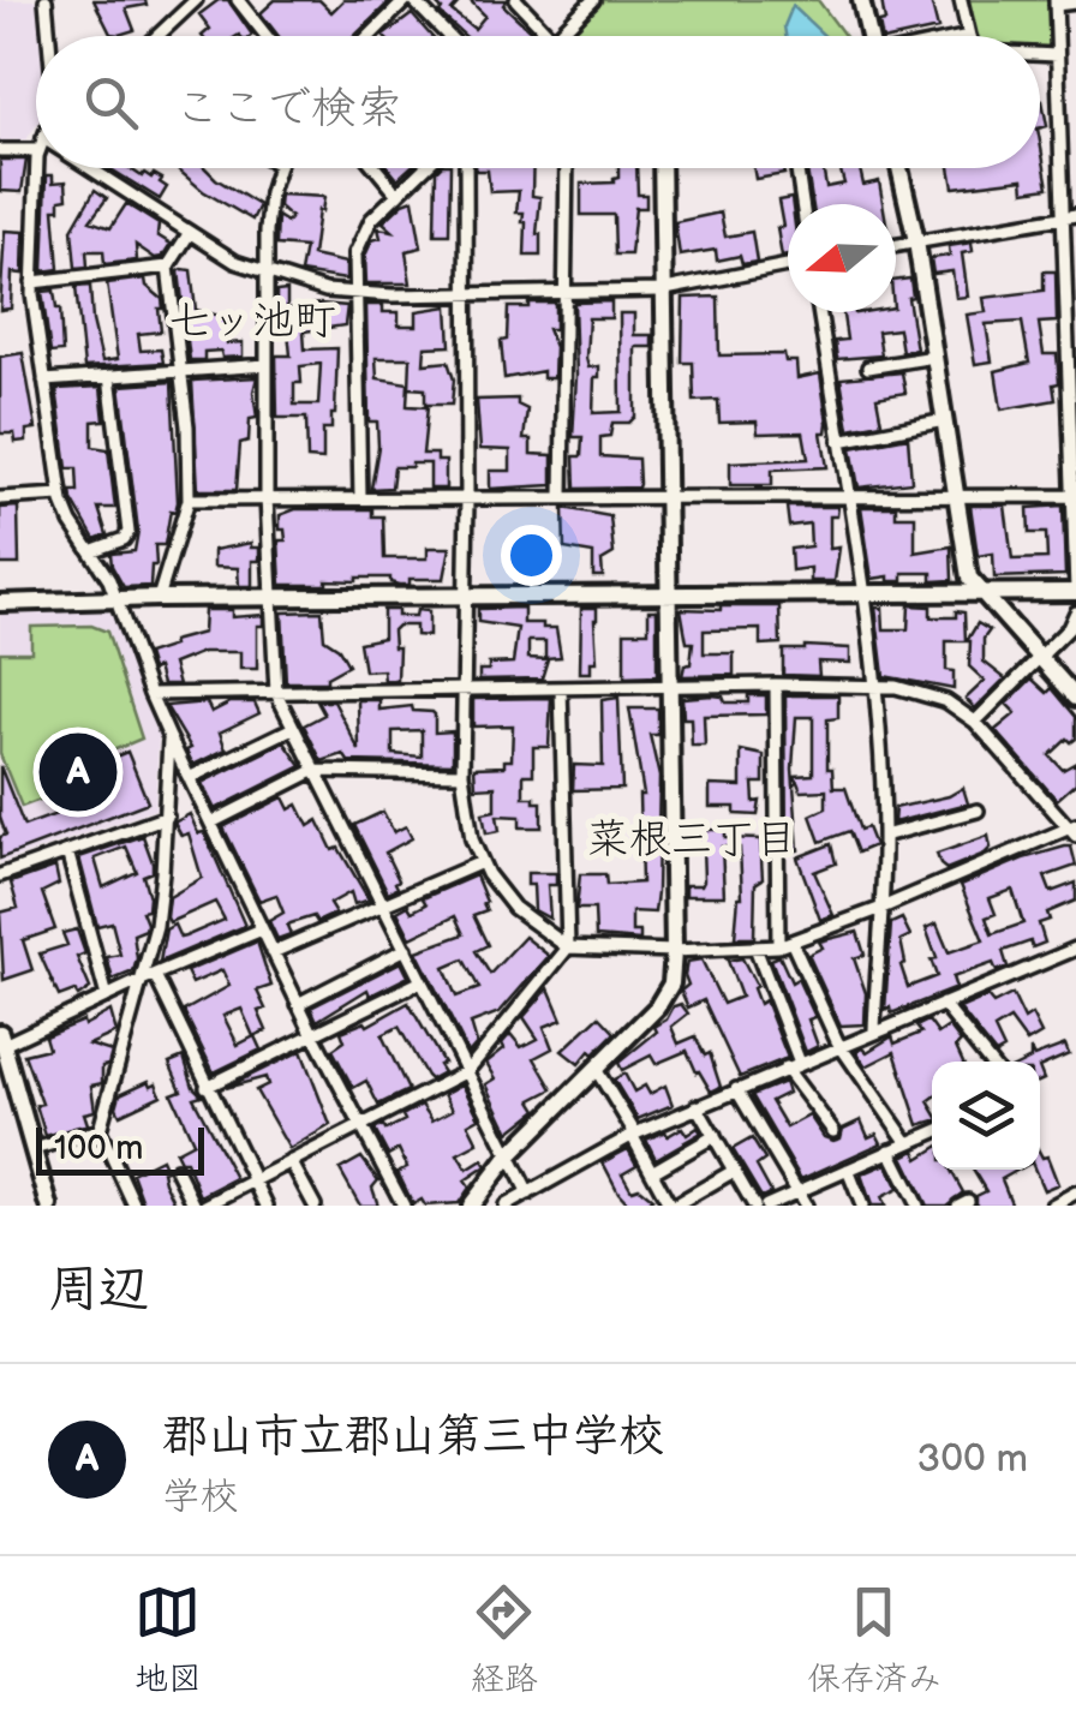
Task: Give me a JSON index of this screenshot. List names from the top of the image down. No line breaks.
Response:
{"districts":["七ッ池町","菜根三丁目"],"scale_bar":"100 m","north":"left","page":{"search":"ここで検索","pins":"A","scale":"100 m","heading":"周辺","list":[{"mark":"A","name":"郡山市立郡山第三中学校","note":"学校","value":"300 m"}],"nav":["地図","経路","保存済み"]}}
